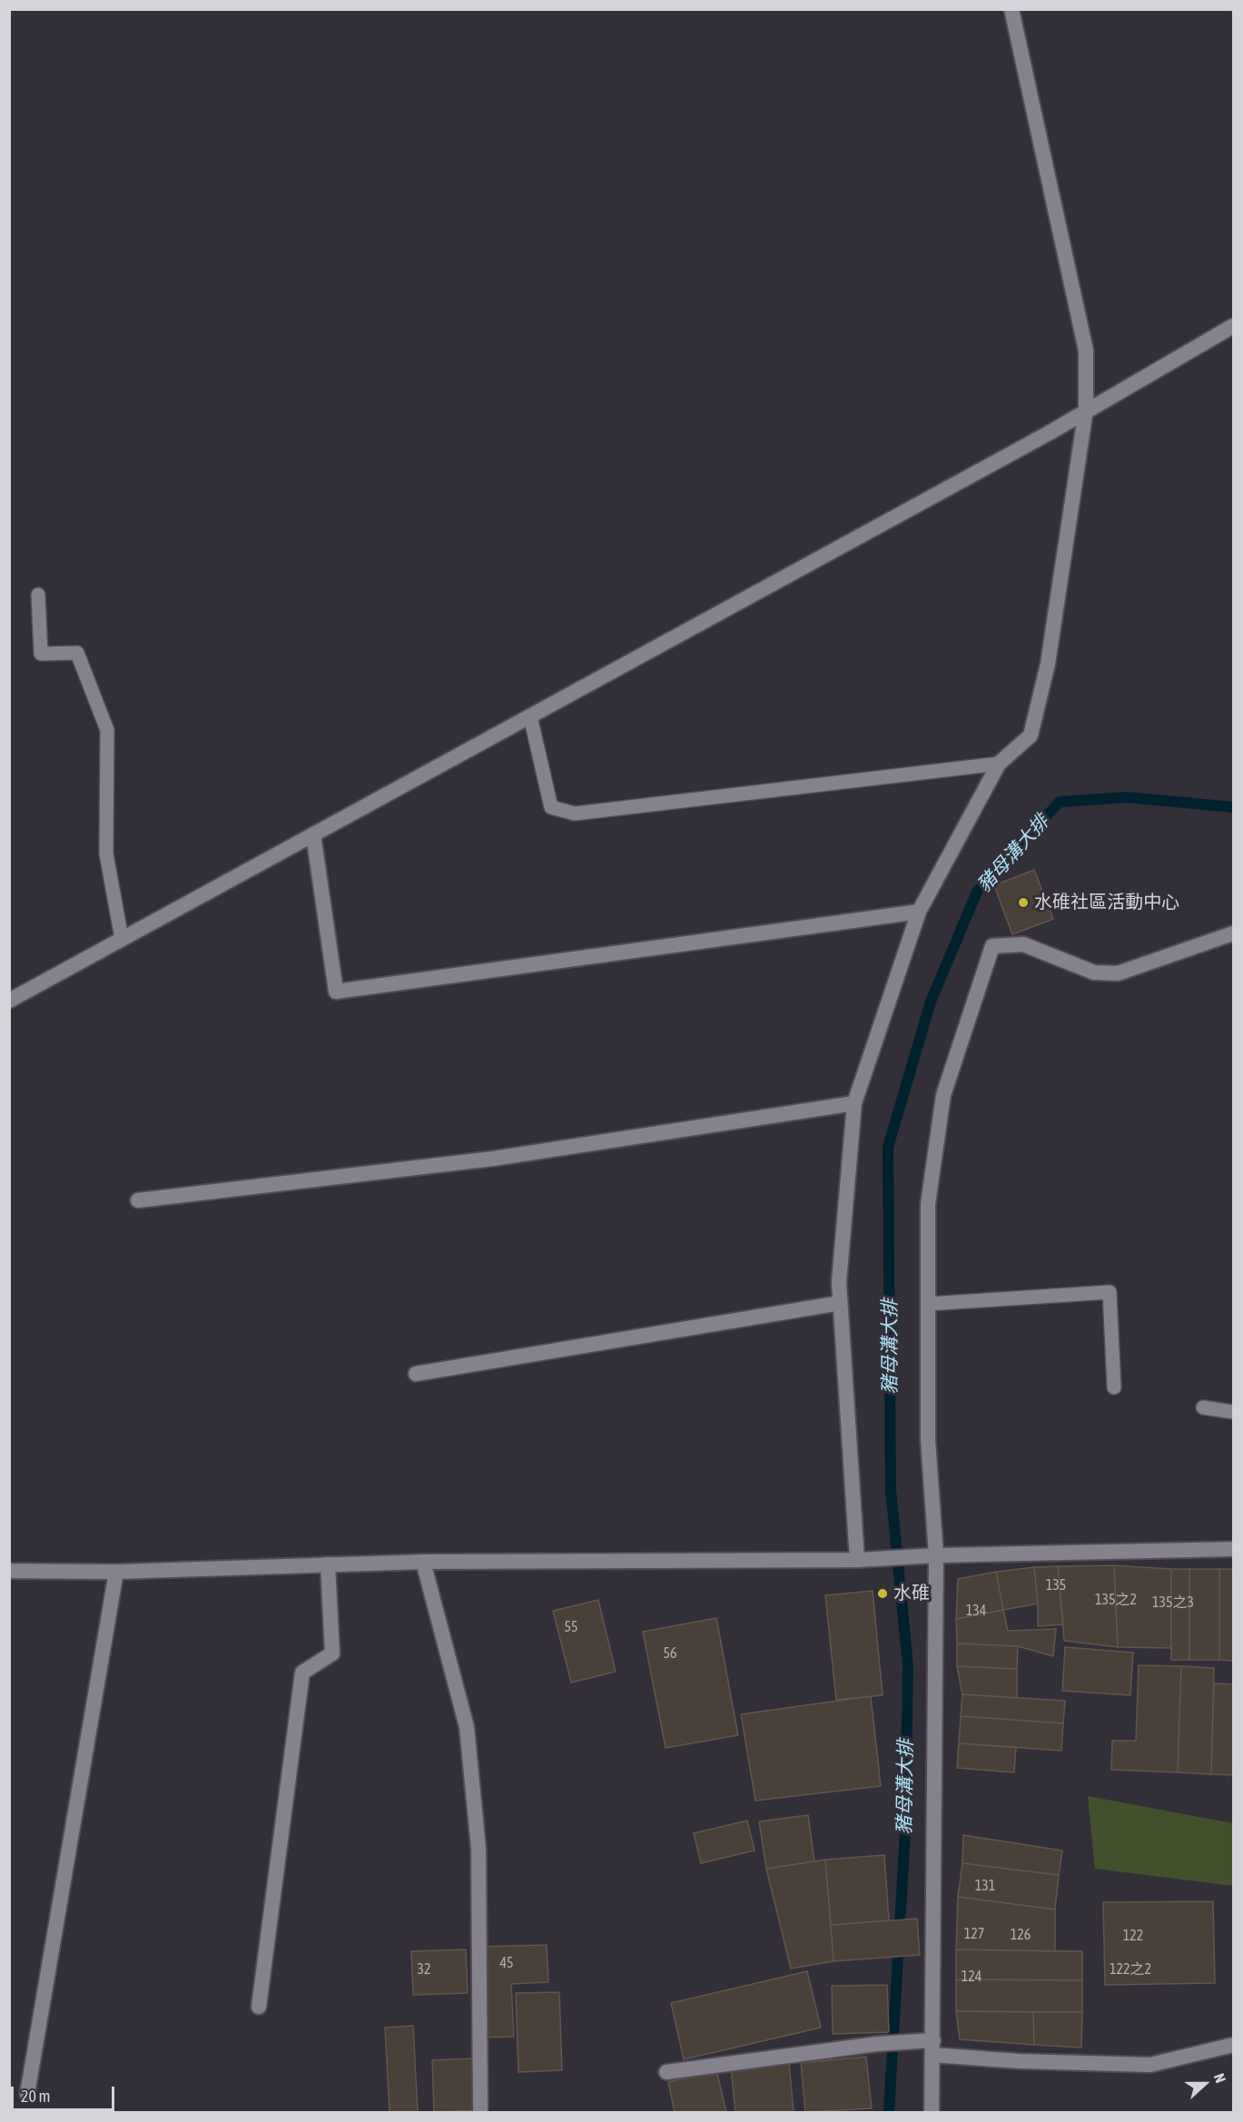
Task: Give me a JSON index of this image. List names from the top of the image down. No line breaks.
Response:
{"water":["豬母溝大排"],"places":["水碓社區活動中心","水碓"],"house_numbers":["135","135之2","135之3","134","55","56","131","127","126","122","45","32","122之2","124"],"scale_bar":"20 m","north":"right"}
